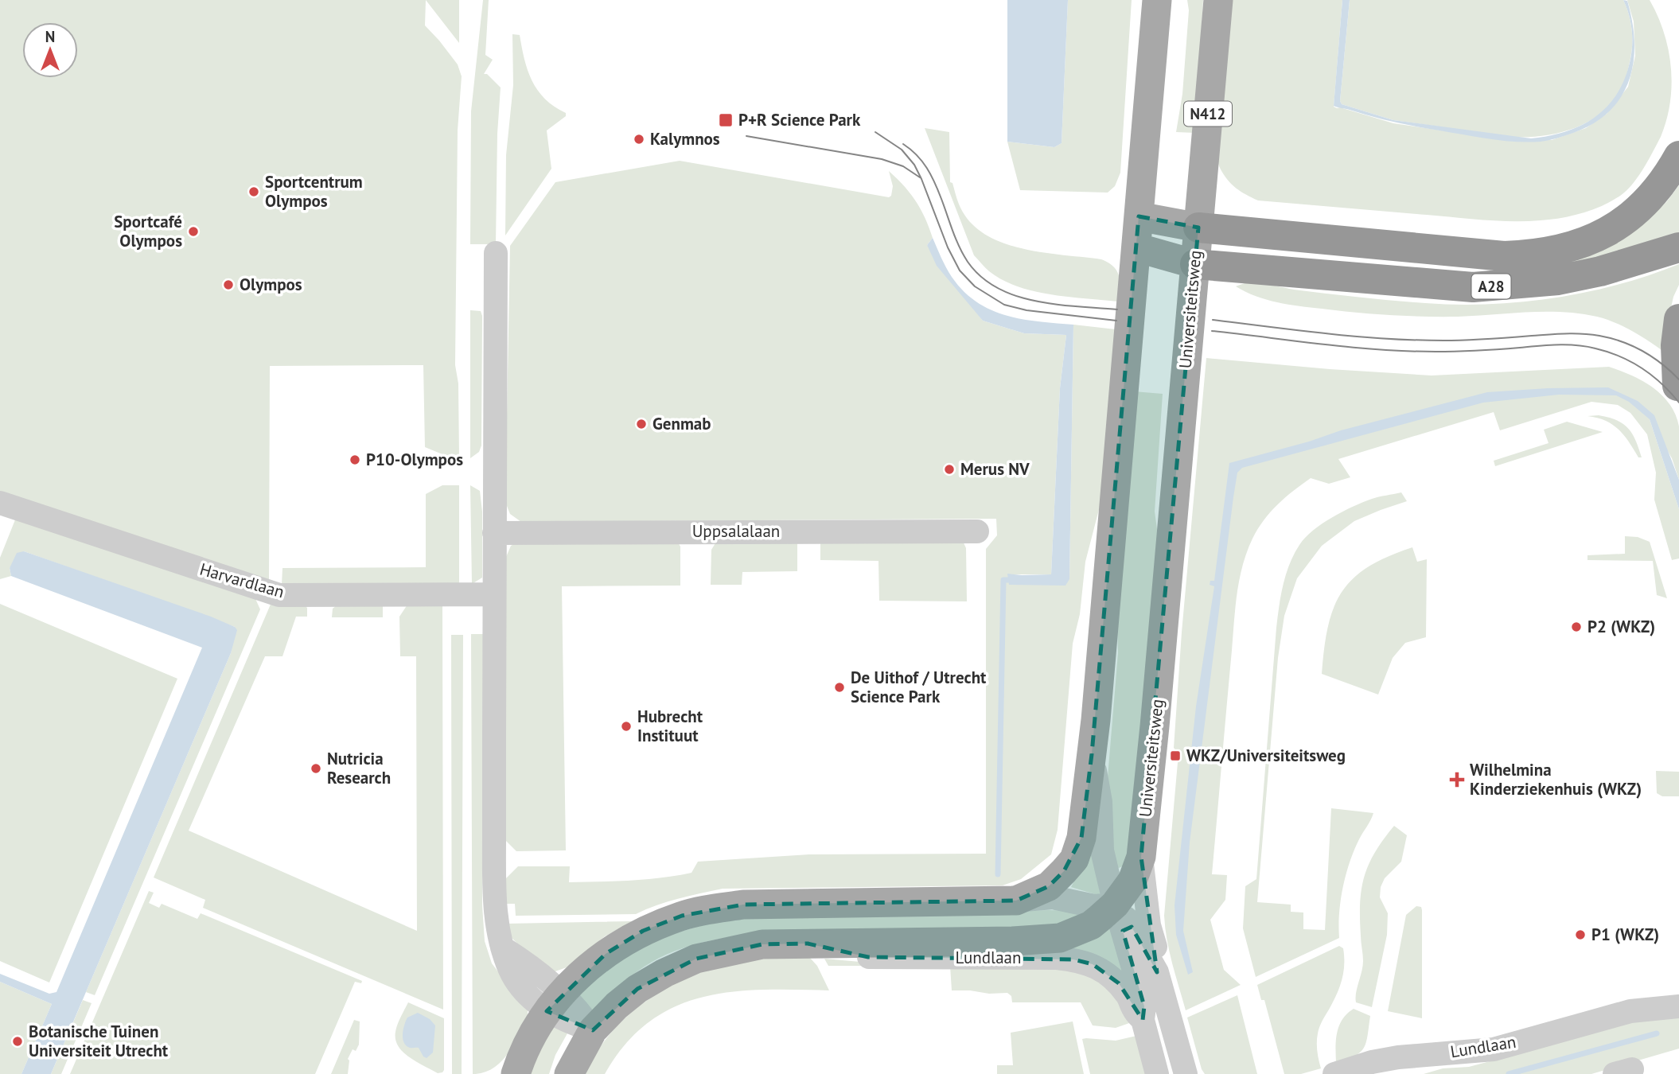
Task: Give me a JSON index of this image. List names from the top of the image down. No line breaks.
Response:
{"streets":{"highway":["A28"],"main road":["N412","Universiteitsweg"],"street":["Uppsalalaan","Harvardlaan","Lundlaan"]},"crossings":[["A28","Universiteitsweg"],["Universiteitsweg","Lundlaan"]],"places":{"transit":["P+R Science Park","WKZ/Universiteitsweg"],"other":["Kalymnos","Sportcentrum Olympos","Sportcafé Olympos","Olympos","Genmab","P10-Olympos","Merus NV","P2 (WKZ)","De Uithof / Utrecht Science Park","Hubrecht Instituut","Nutricia Research","P1 (WKZ)","Botanische Tuinen Universiteit Utrecht"],"health":["Wilhelmina Kinderziekenhuis (WKZ)"]},"north":"top"}
